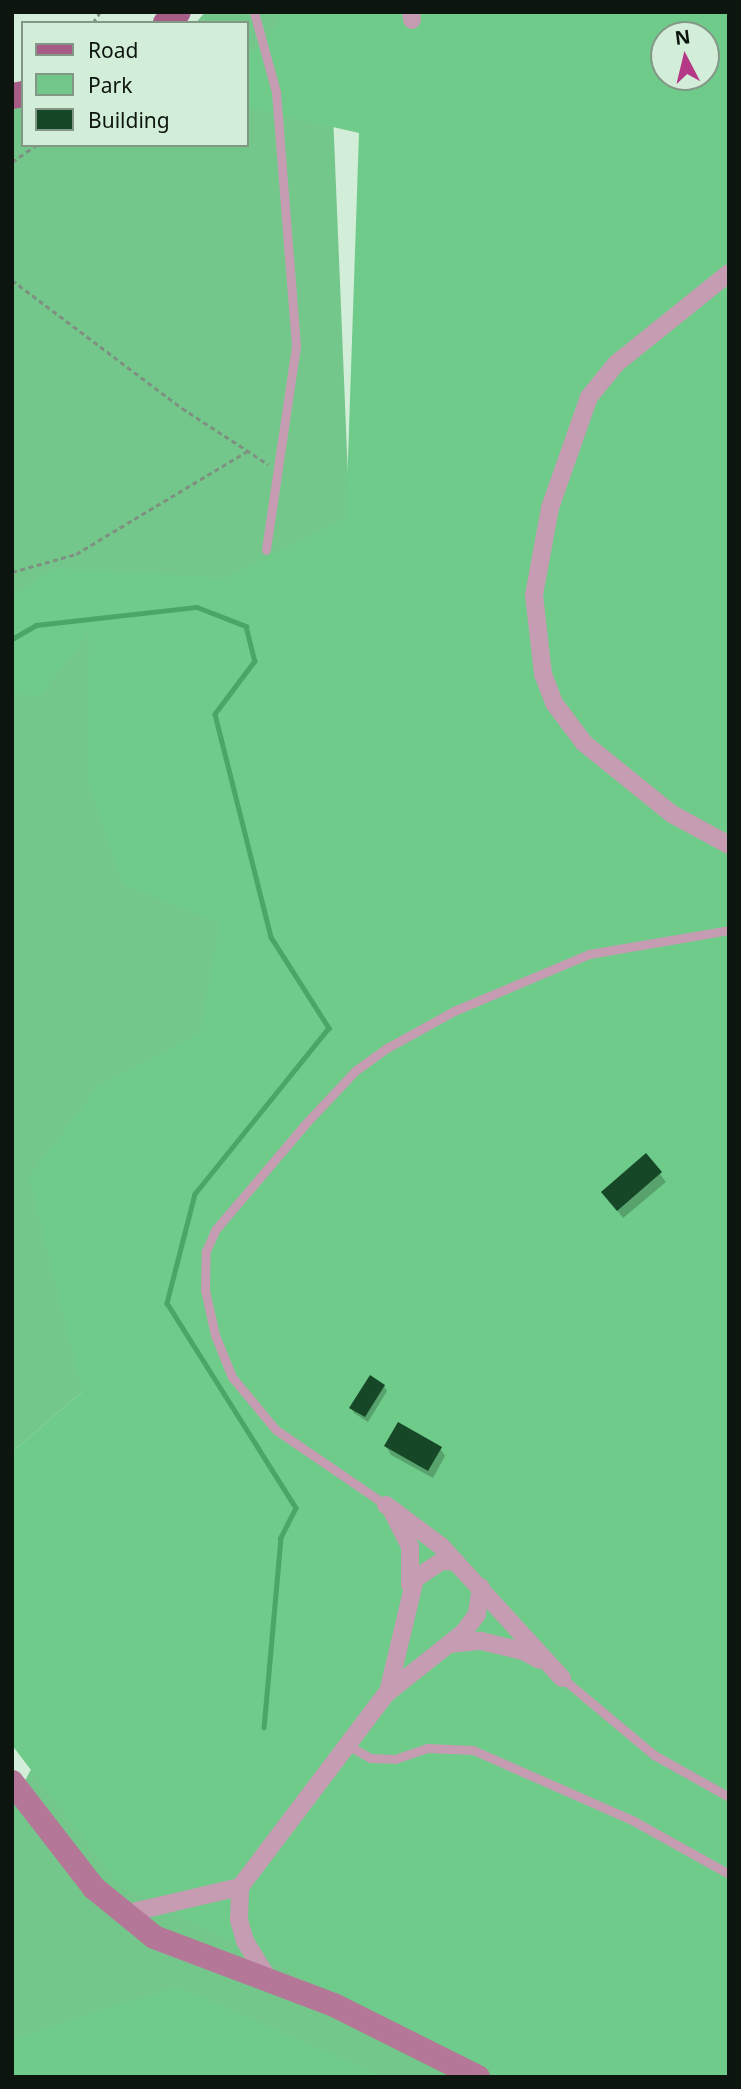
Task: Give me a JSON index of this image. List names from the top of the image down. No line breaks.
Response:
{"legend":["Road","Park","Building"],"north":"top"}
